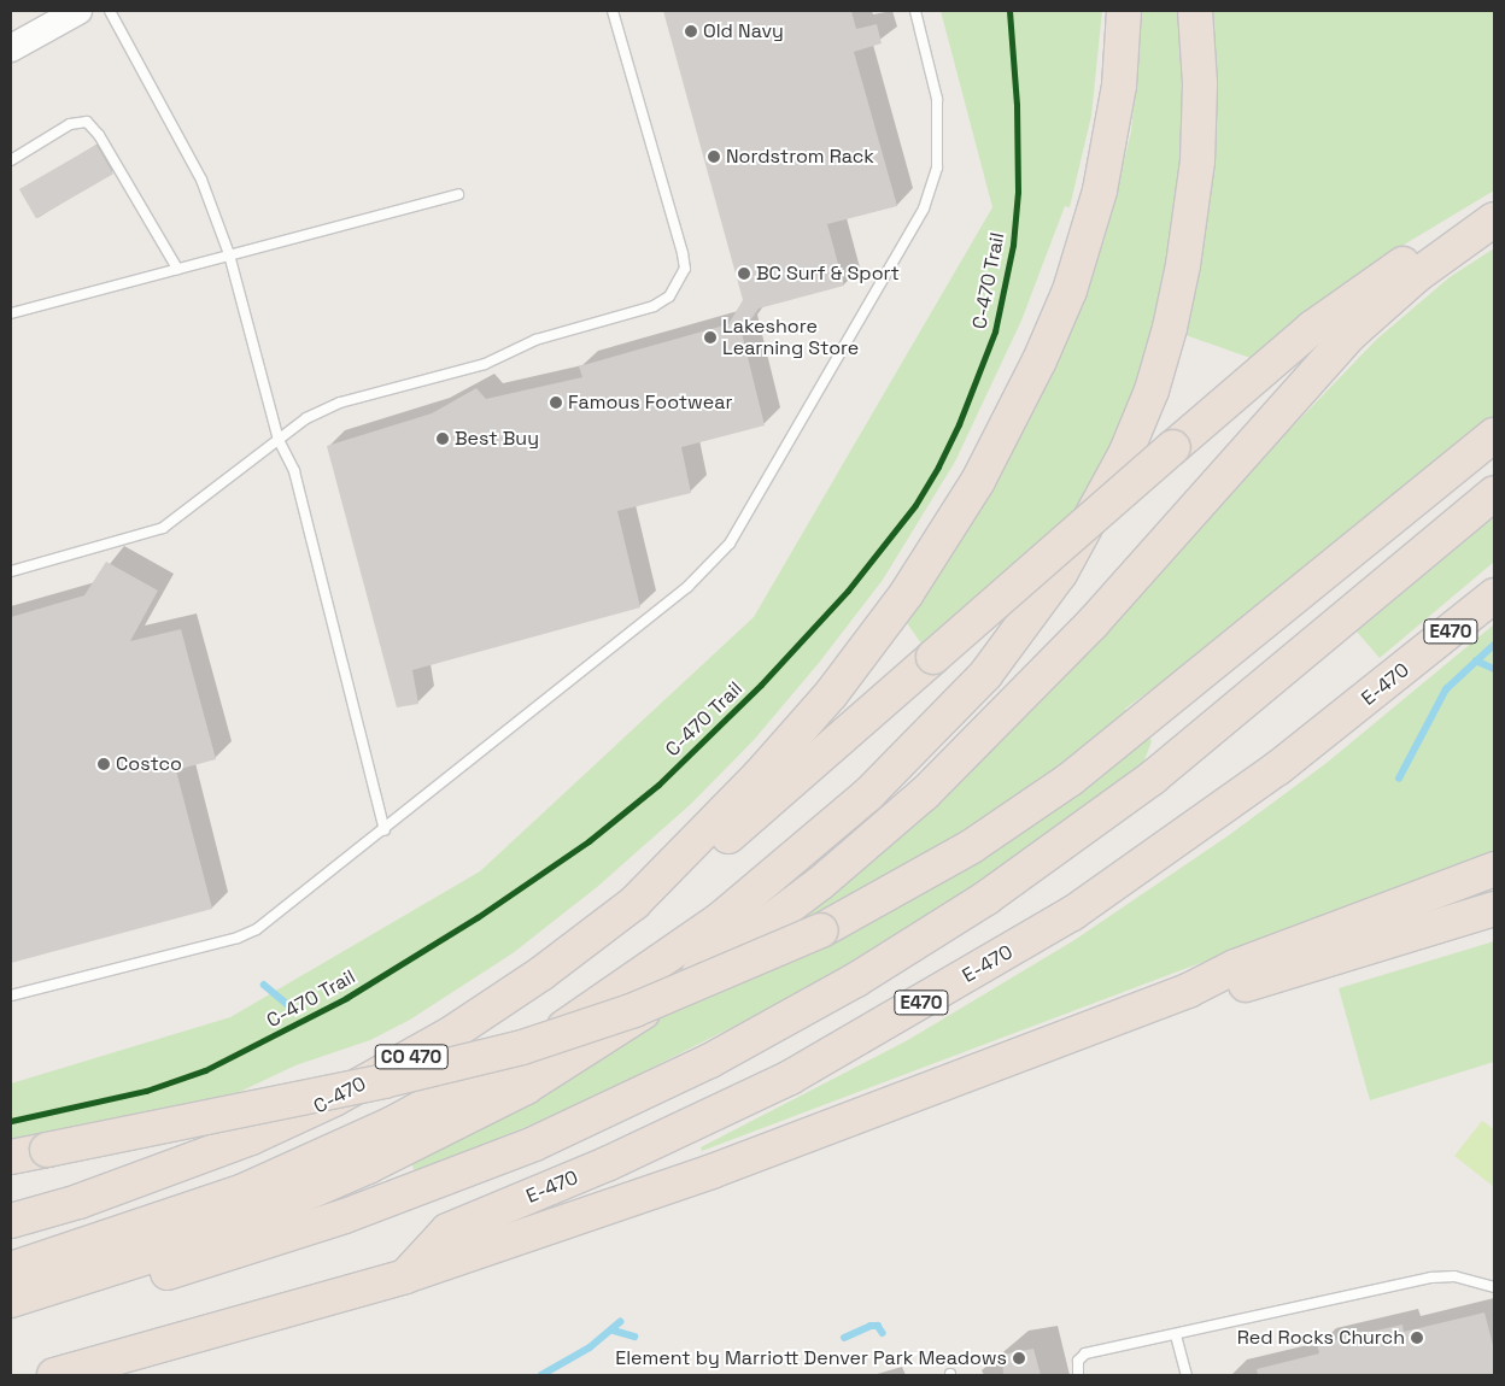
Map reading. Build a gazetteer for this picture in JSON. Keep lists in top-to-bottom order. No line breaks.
{"streets":{"highway":["E470","E-470","CO 470","C-470"],"cycle path":["C-470 Trail"]},"places":["Old Navy","Nordstrom Rack","BC Surf & Sport","Lakeshore Learning Store","Famous Footwear","Best Buy","Costco","Red Rocks Church","Element by Marriott Denver Park Meadows"]}
